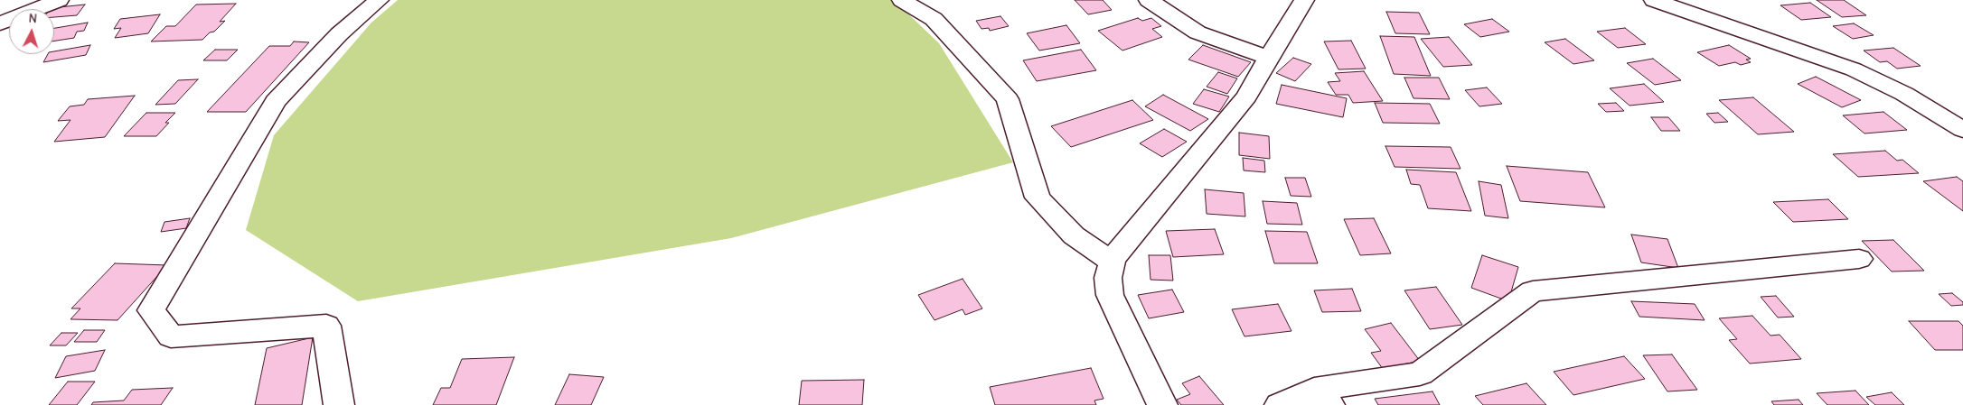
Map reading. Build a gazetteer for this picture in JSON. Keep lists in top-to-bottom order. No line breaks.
{"north":"top"}
